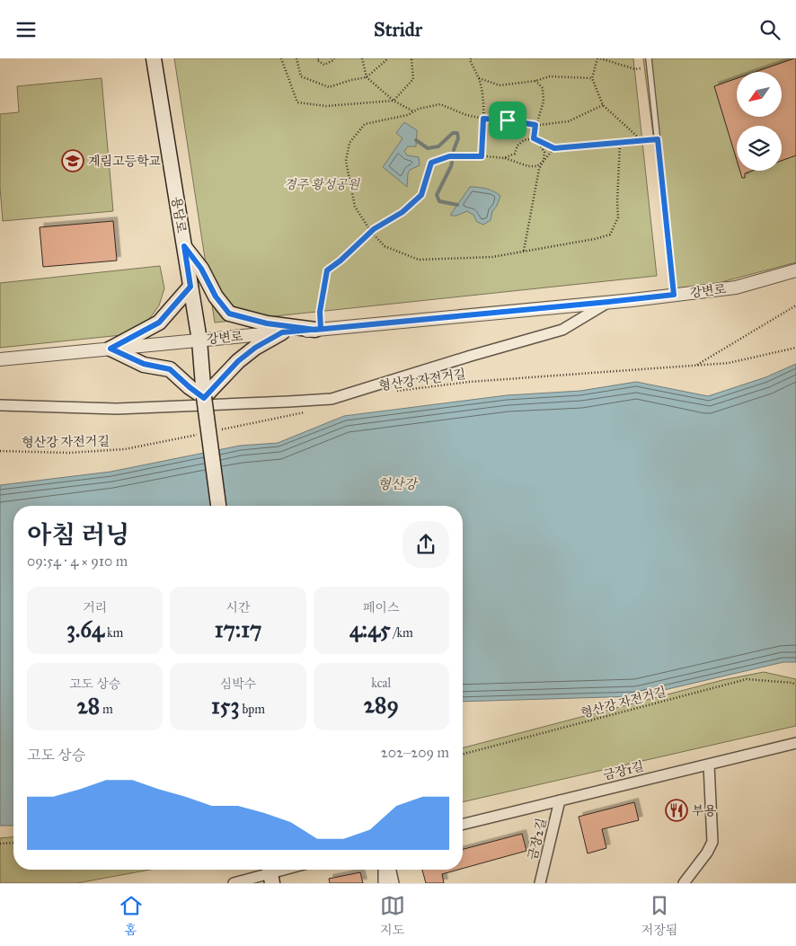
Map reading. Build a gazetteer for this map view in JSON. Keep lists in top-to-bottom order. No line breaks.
{"streets":{"main road":["용담로"],"street":["강변로","금장1길","금장2길"],"path":["형산강 자전거길"]},"crossings":[["용담로","강변로"],["금장1길","금장2길"]],"water":["형산강"],"parks":["경주 황성공원"],"places":{"school or university":["계림고등학교"],"restaurant":["부용"]},"north":"bottom left","page":{"header":"Stridr","heading":["아침 러닝","09:54 · 4 × 910 m"],"stats":[["거리","3.64 km"],["시간","17:17"],["페이스","4:45 /km"],["고도 상승","28 m"],["심박수","153 bpm"],["kcal","289"]],"chart":["고도 상승","202–209 m"],"tabs":["홈","지도","저장됨"]}}
